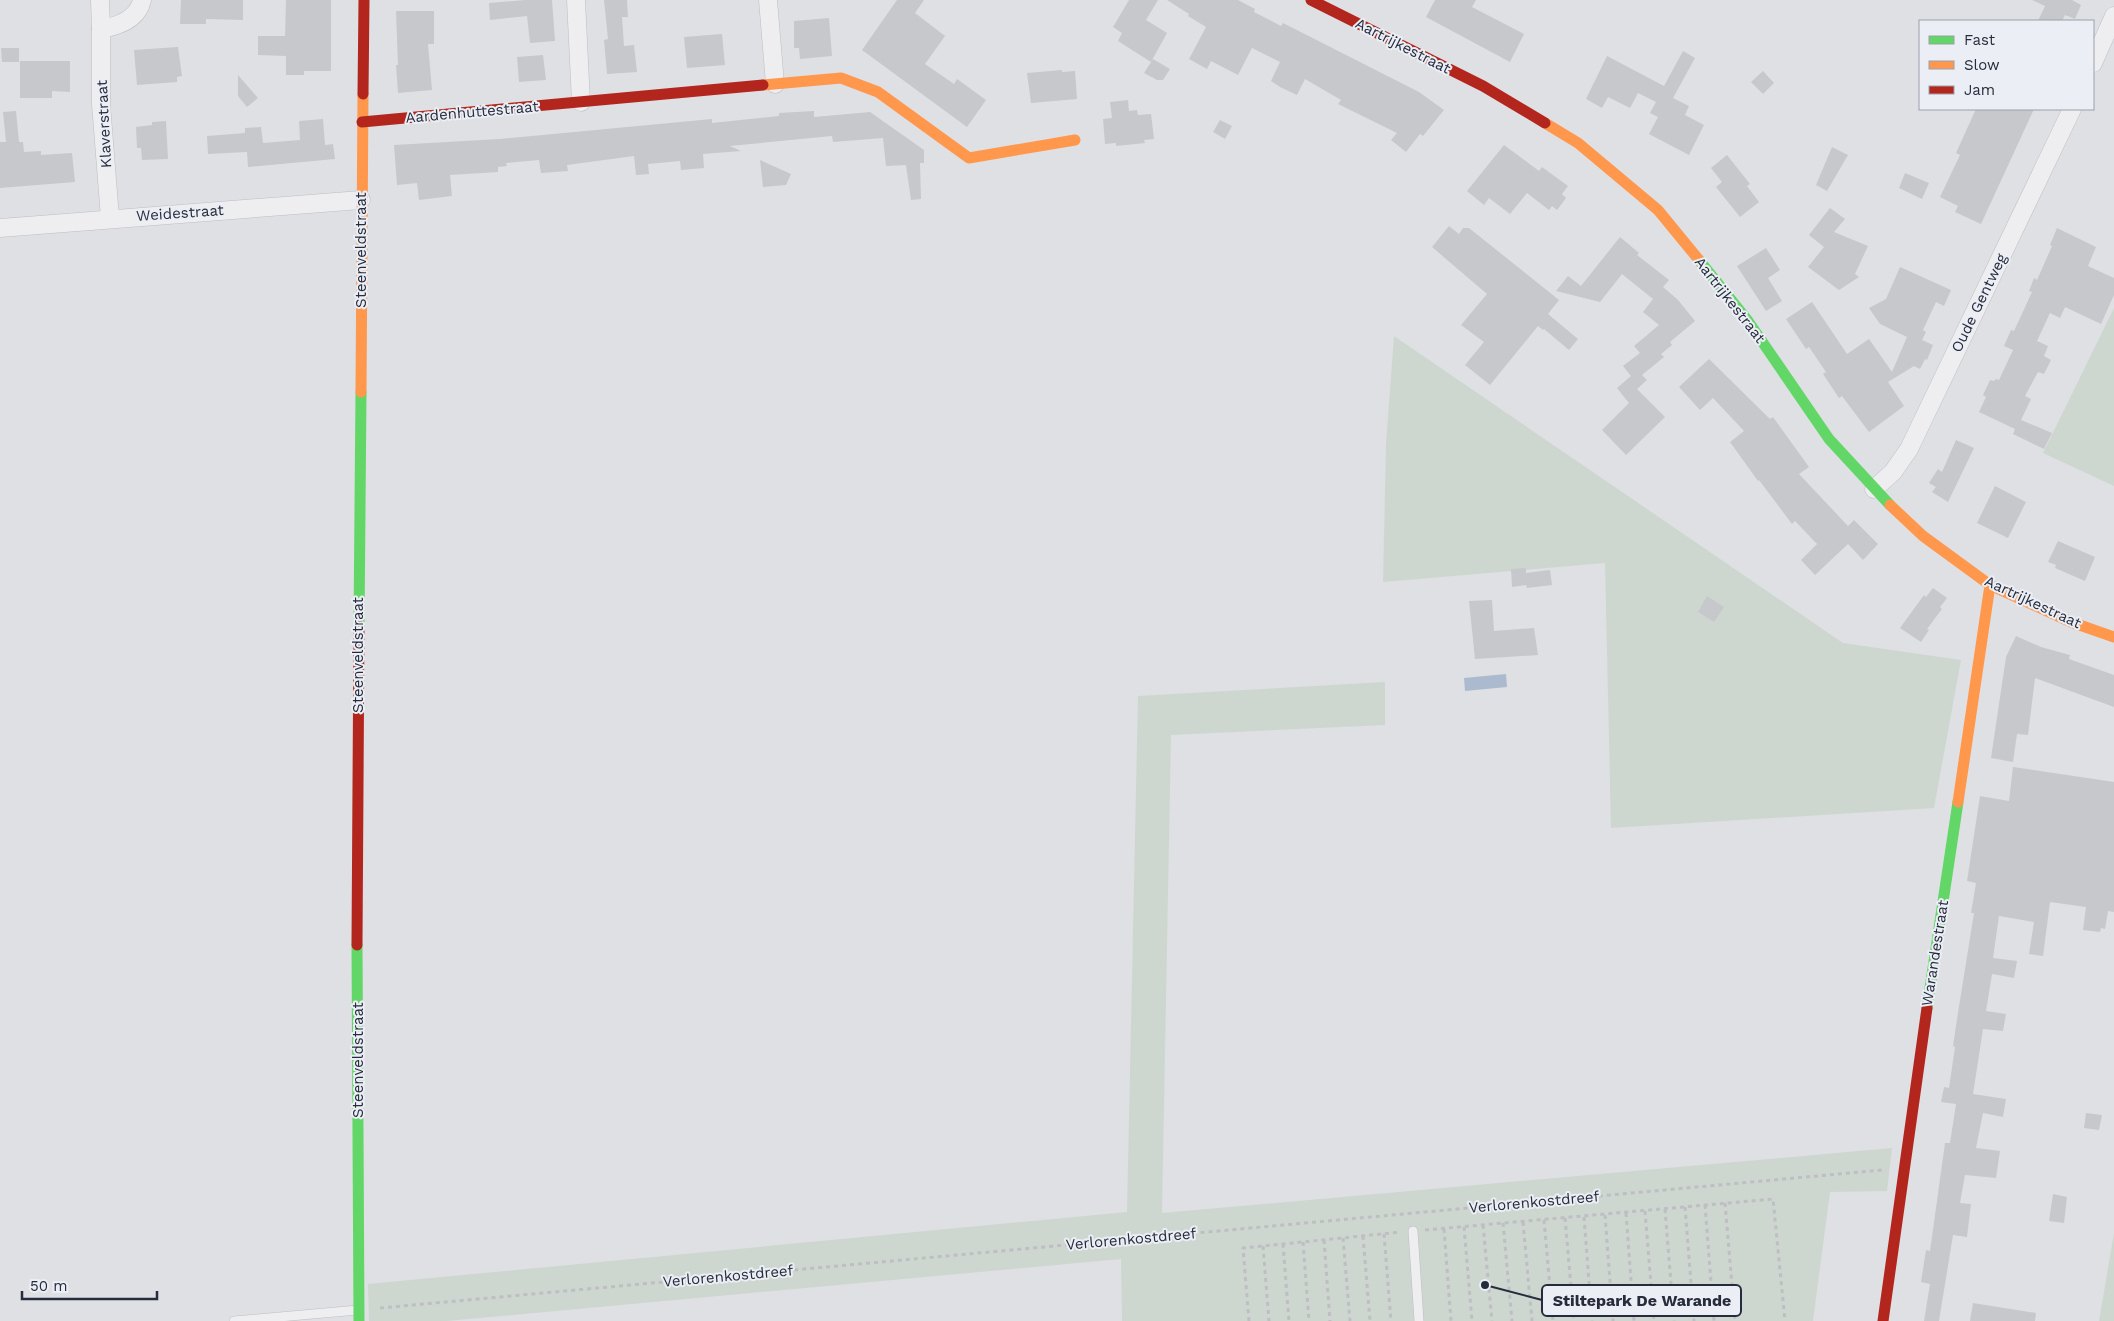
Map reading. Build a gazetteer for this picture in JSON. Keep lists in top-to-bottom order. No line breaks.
{"streets":{"street":["Aartrijkestraat","Aardenhuttestraat","Klaverstraat","Weidestraat","Steenveldstraat","Oude Gentweg","Warandestraat"],"path":["Verlorenkostdreef"]},"crossings":[["Aartrijkestraat","Oude Gentweg"],["Aartrijkestraat","Warandestraat"],["Aardenhuttestraat","Steenveldstraat"],["Klaverstraat","Weidestraat"],["Weidestraat","Steenveldstraat"],["Steenveldstraat","Verlorenkostdreef"],["Warandestraat","Verlorenkostdreef"]],"places":["Stiltepark De Warande"],"legend":["Fast","Slow","Jam"],"scale_bar":"50 m"}
